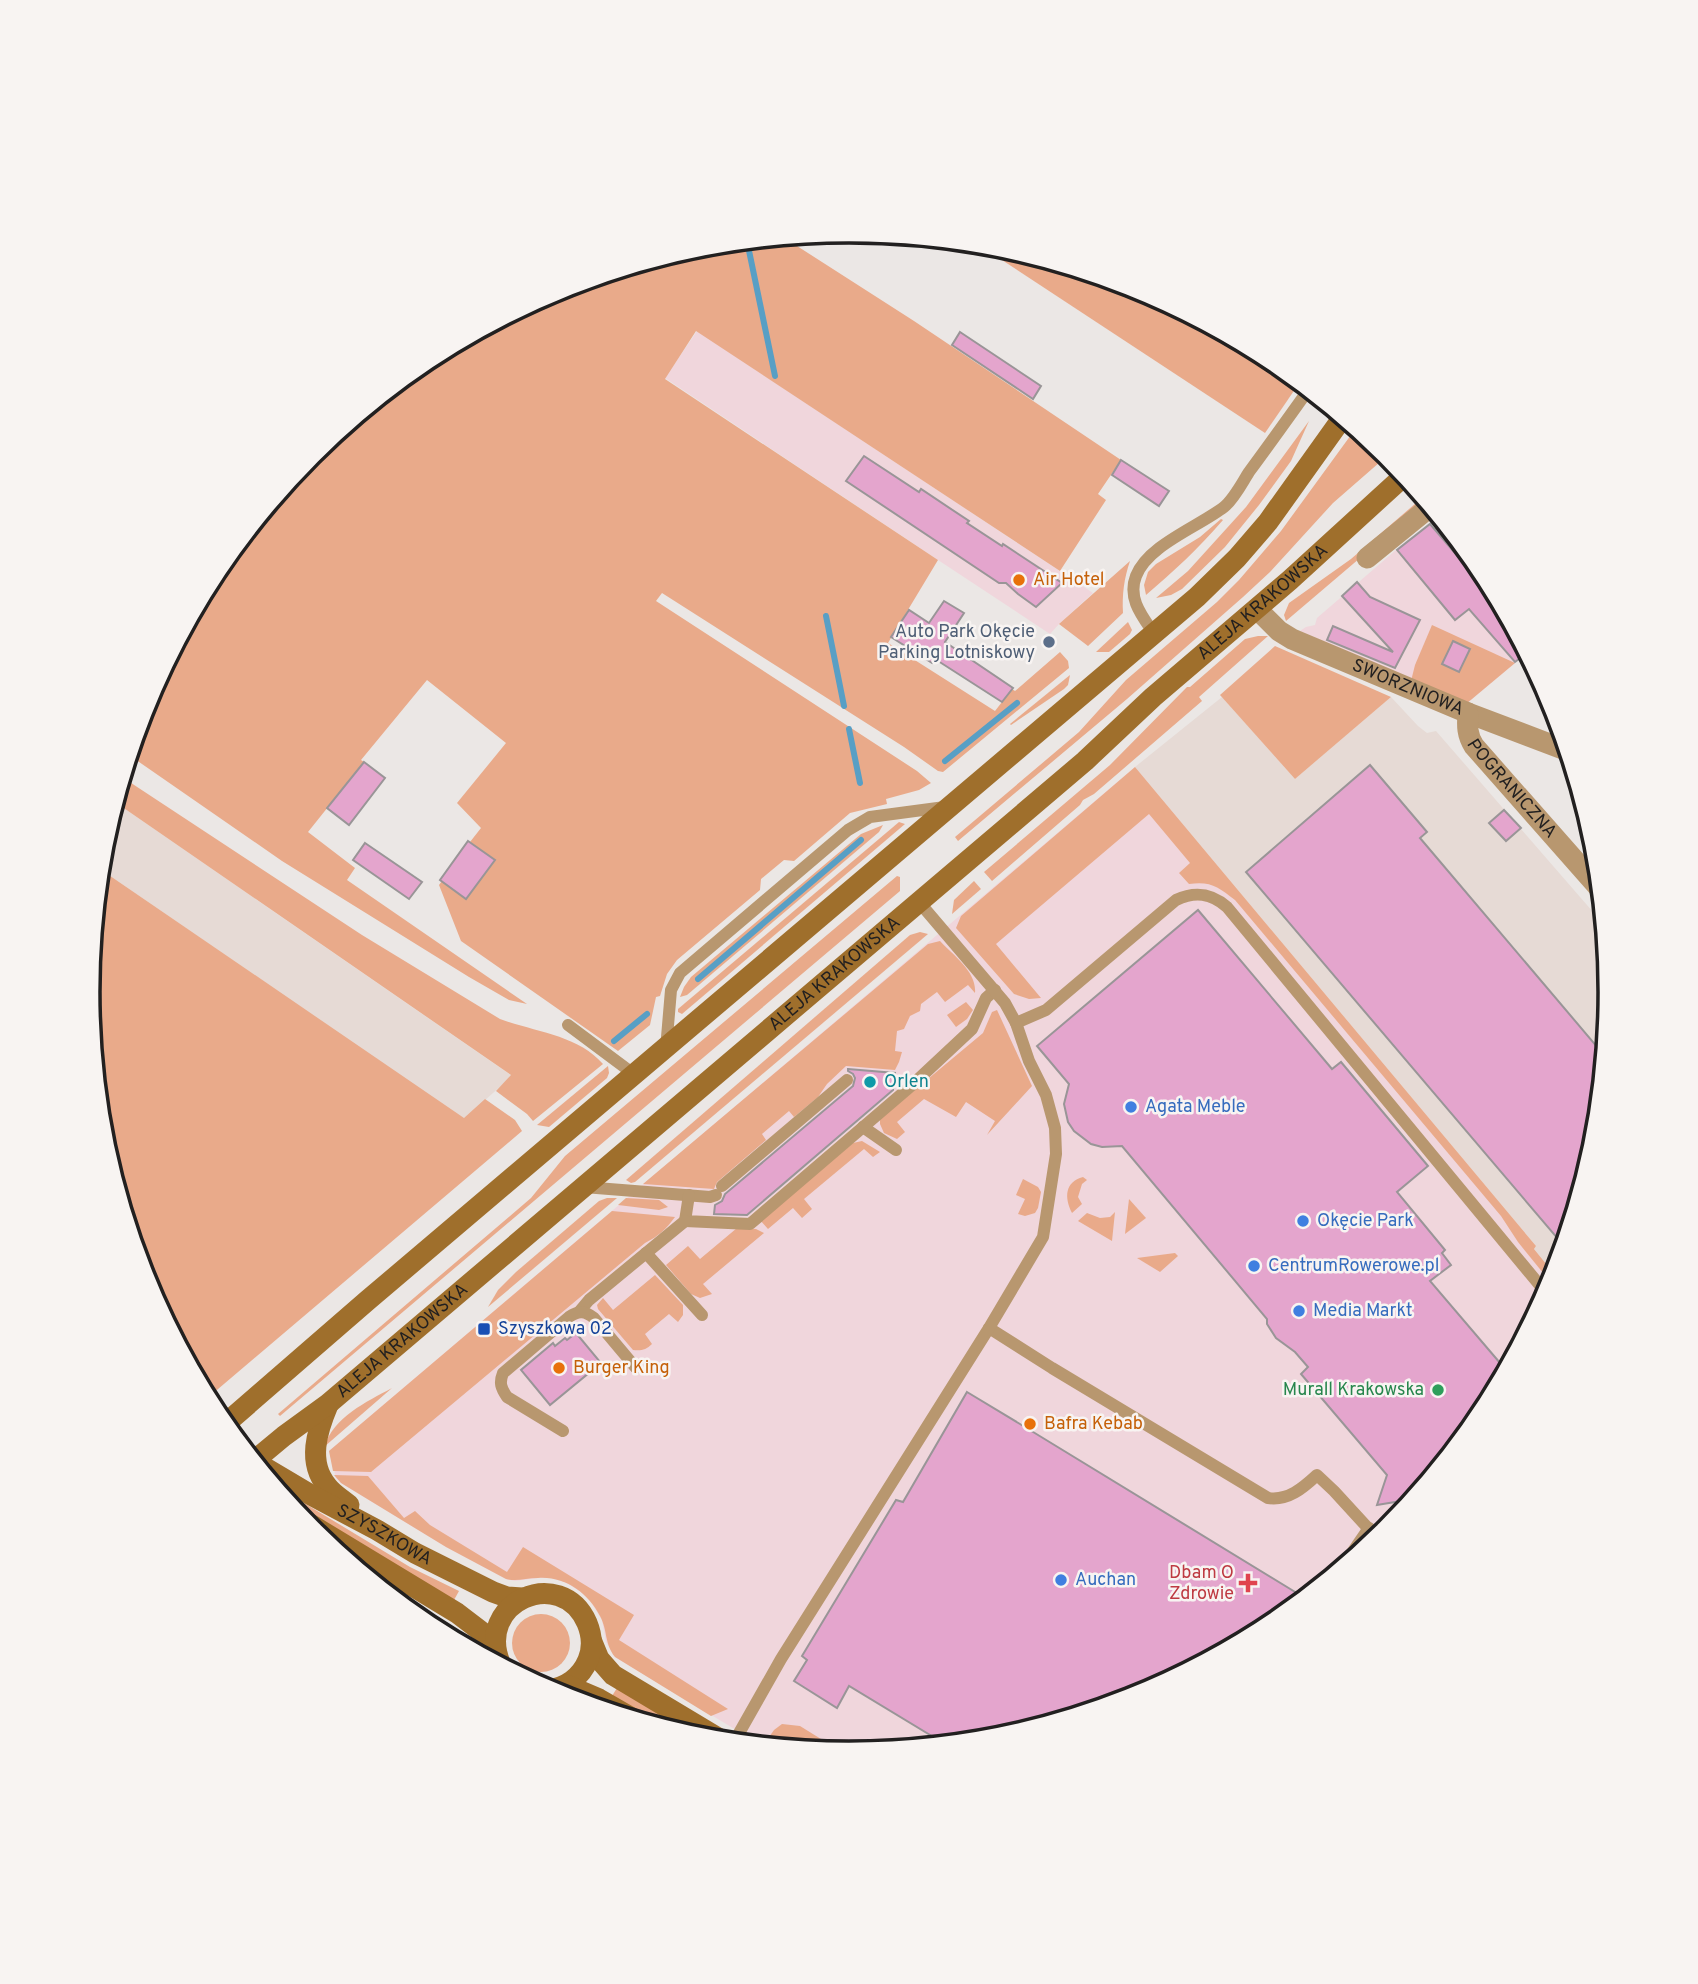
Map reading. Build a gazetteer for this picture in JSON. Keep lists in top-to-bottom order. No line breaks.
{"streets":{"main road":["ALEJA KRAKOWSKA","SZYSZKOWA"],"street":["SWORZNIOWA","POGRANICZNA"]},"crossings":[["ALEJA KRAKOWSKA","SWORZNIOWA"],["SWORZNIOWA","POGRANICZNA"]],"places":{"other":["Air Hotel","Auto Park Okęcie Parking Lotniskowy","Orlen","Agata Meble","Okęcie Park","CentrumRowerowe.pl","Media Markt","Burger King","Murall Krakowska","Bafra Kebab","Auchan"],"transit":["Szyszkowa 02"],"health":["Dbam O Zdrowie"]}}
